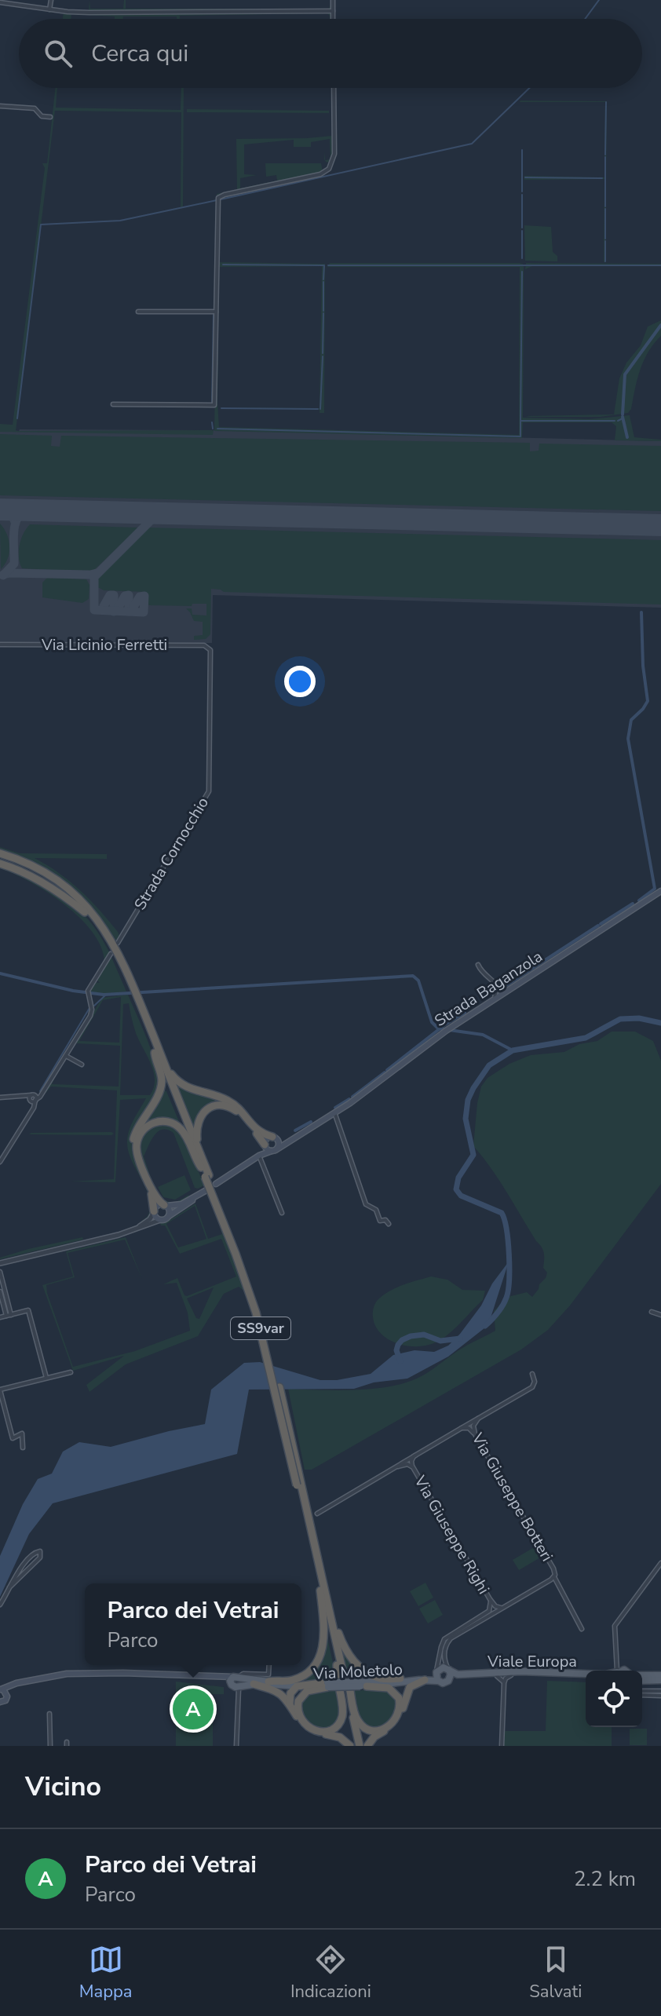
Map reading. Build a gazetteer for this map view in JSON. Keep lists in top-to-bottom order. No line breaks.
{"streets":{"highway":["SS9var"],"main road":["Strada Baganzola","Viale Europa","Via Moletolo"],"street":["Via Licinio Ferretti","Strada Cornocchio","Via Giuseppe Botteri","Via Giuseppe Righi"]},"crossings":[["Via Licinio Ferretti","Strada Cornocchio"],["Via Giuseppe Botteri","Via Giuseppe Righi"],["Via Giuseppe Botteri","Viale Europa"],["Via Giuseppe Botteri","Via Moletolo"],["Viale Europa","Via Moletolo"]],"page":{"search":"Cerca qui","popup":["Parco dei Vetrai","Parco"],"pins":"A","heading":"Vicino","list":[{"mark":"A","name":"Parco dei Vetrai","note":"Parco","value":"2.2 km"}],"nav":["Mappa","Indicazioni","Salvati"]}}
